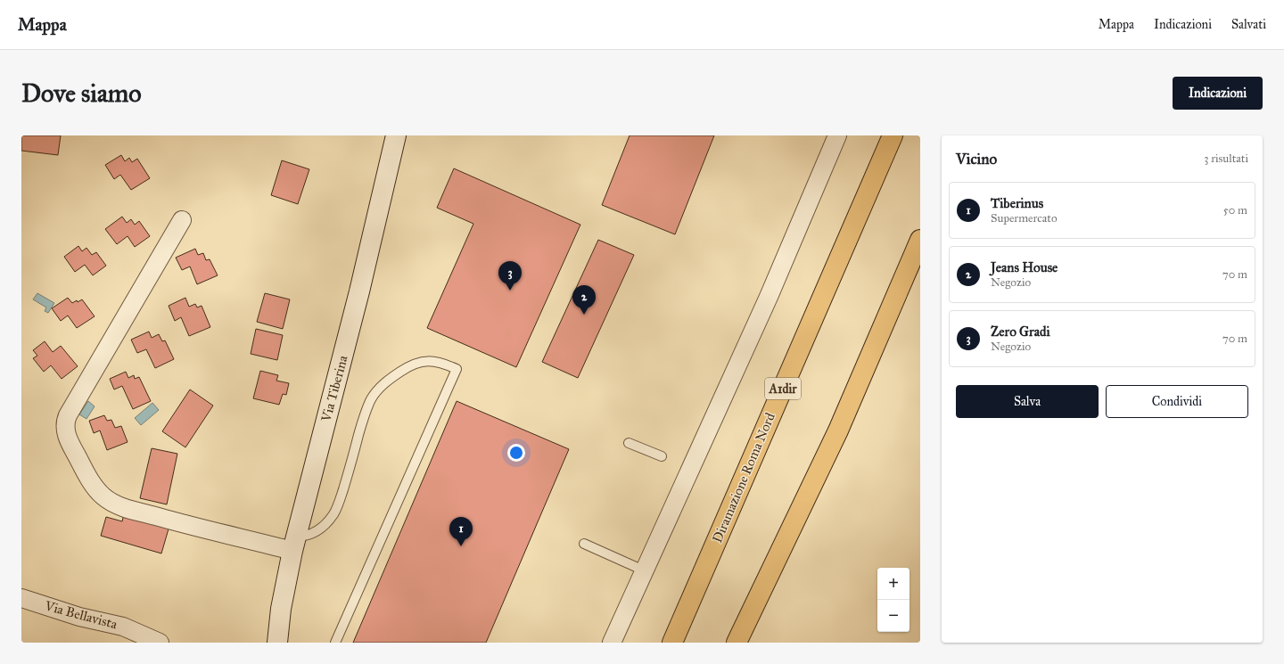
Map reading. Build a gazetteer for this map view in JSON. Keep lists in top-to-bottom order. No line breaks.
{"streets":{"highway":["A1dir","Diramazione Roma Nord"],"main road":["Via Tiberina"],"street":["Via Bellavista"]},"page":{"header":"Mappa","nav":["Mappa","Indicazioni","Salvati"],"buttons":["Indicazioni",["Salva","Condividi"]],"title":"Dove siamo","heading":["Vicino","3 risultati"],"list":[{"mark":"1","name":"Tiberinus","note":"Supermercato","value":"50 m"},{"mark":"2","name":"Jeans House","note":"Negozio","value":"70 m"},{"mark":"3","name":"Zero Gradi","note":"Negozio","value":"70 m"}],"pins":["3","2","1"],"map_buttons":["+","−"]}}
